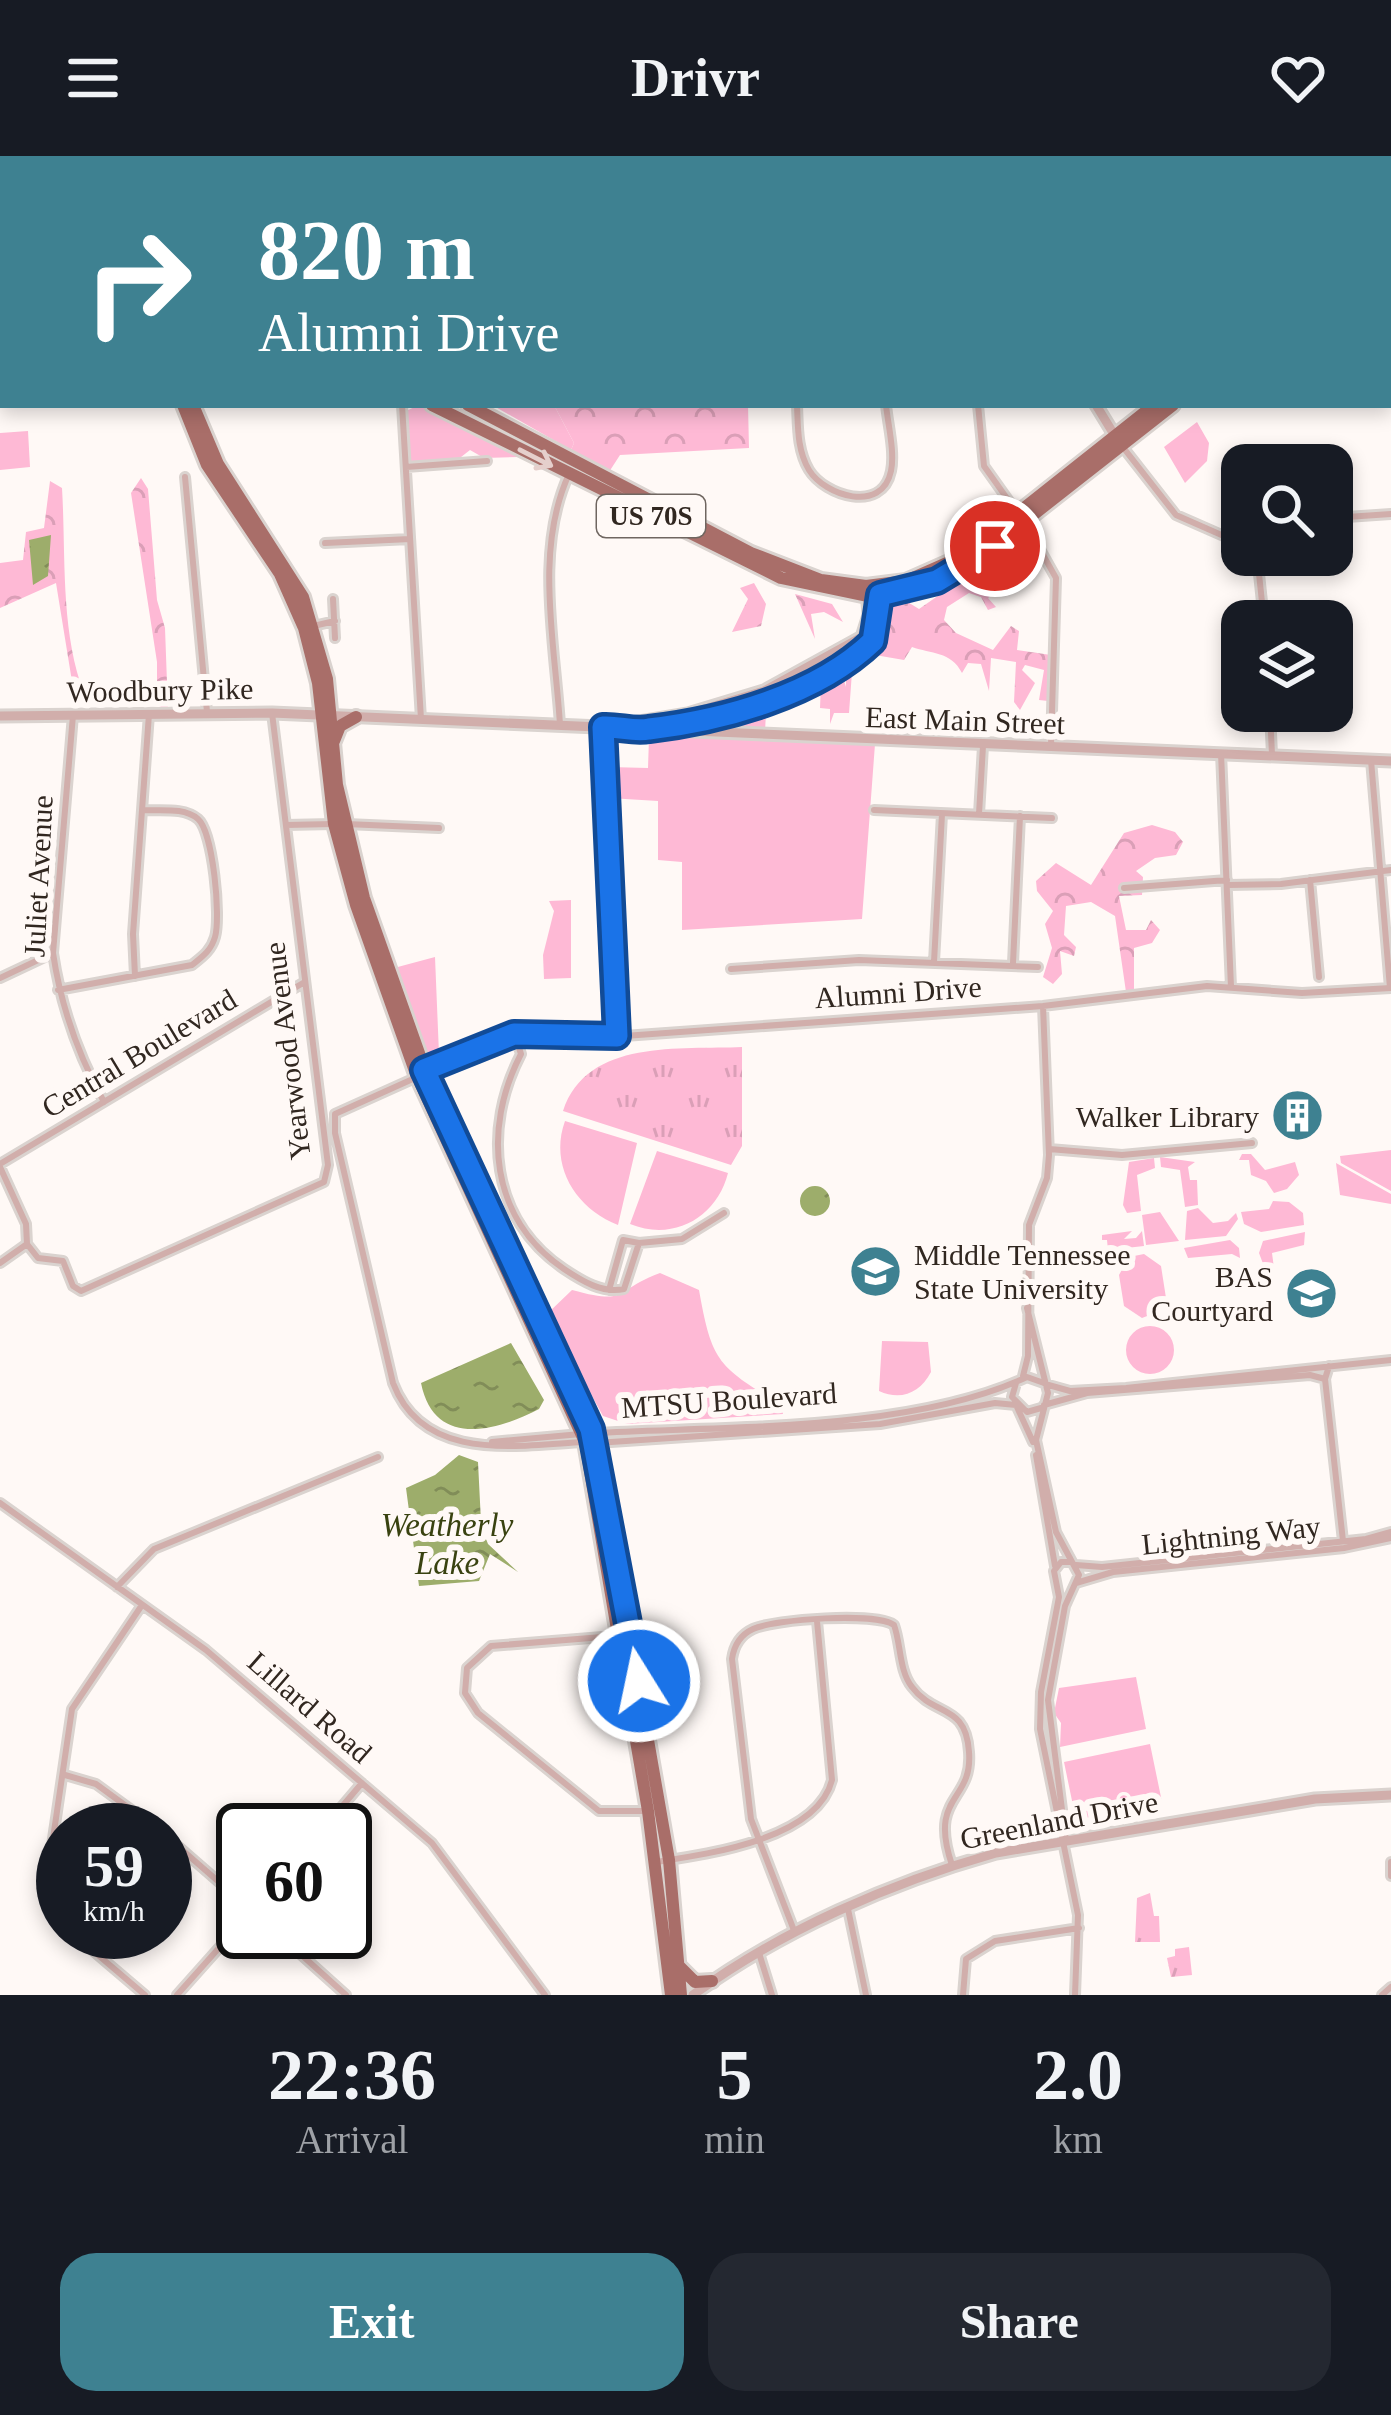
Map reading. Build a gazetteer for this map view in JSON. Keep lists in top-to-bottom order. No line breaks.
{"streets":{"main road":["US 70S"],"street":["Woodbury Pike","East Main Street","Juliet Avenue","Alumni Drive","Yearwood Avenue","Central Boulevard","MTSU Boulevard","Lightning Way","Lillard Road","Greenland Drive"]},"crossings":[["Woodbury Pike","East Main Street"],["Woodbury Pike","Juliet Avenue"],["Woodbury Pike","Yearwood Avenue"],["Juliet Avenue","Central Boulevard"],["Alumni Drive","MTSU Boulevard"],["Yearwood Avenue","Central Boulevard"]],"water":["Weatherly Lake"],"places":{"building":["Walker Library"],"school or university":["Middle Tennessee State University","BAS Courtyard"]},"page":{"header":"Drivr","turn":["820 m","Alumni Drive"],"speed":"59 km/h","limit":"60","eta":["22:36","Arrival","5","min","2.0","km"],"buttons":["Exit","Share"]}}
